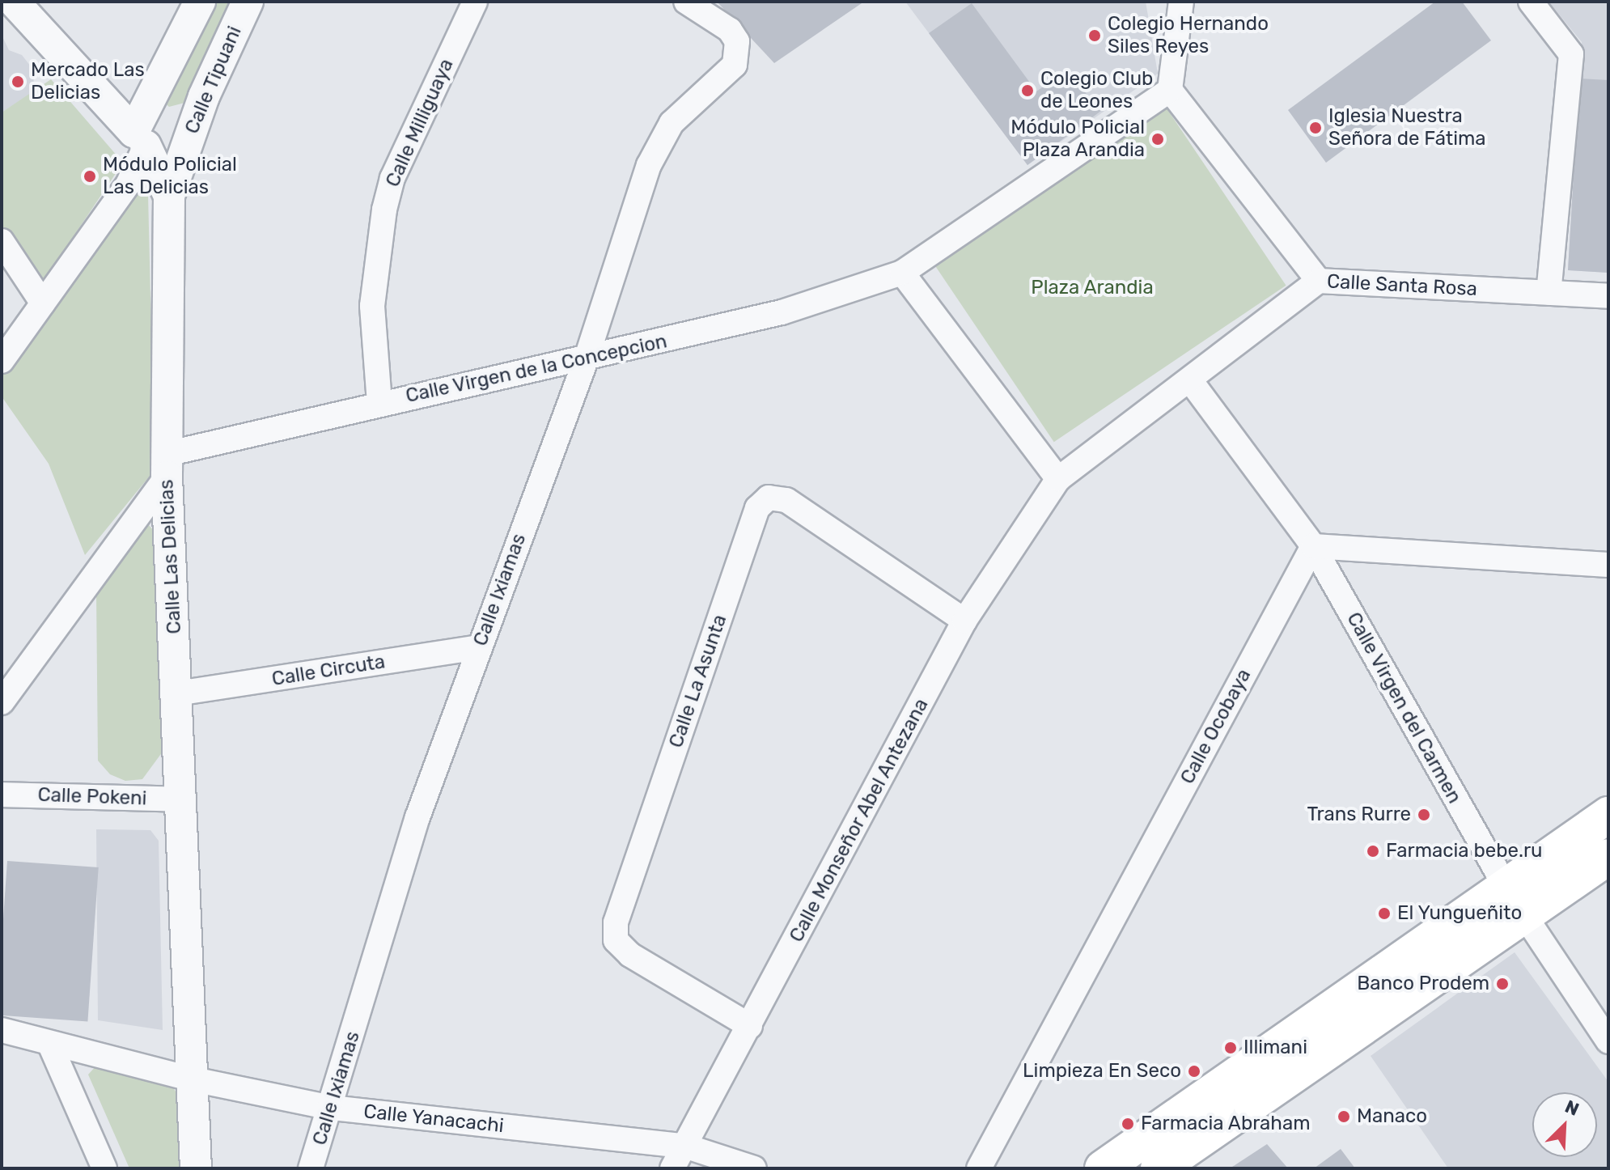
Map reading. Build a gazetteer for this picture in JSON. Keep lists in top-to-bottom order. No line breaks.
{"streets":{"street":["Calle Tipuani","Calle Milliguaya","Calle Santa Rosa","Calle Virgen de la Concepcion","Calle Las Delicias","Calle Ixiamas","Calle Circuta","Calle La Asunta","Calle Virgen del Carmen","Calle Ocobaya","Calle Pokeni","Calle Monseñor Abel Antezana","Calle Yanacachi"]},"crossings":[["Calle Tipuani","Calle Las Delicias"],["Calle Milliguaya","Calle Virgen de la Concepcion"],["Calle Santa Rosa","Calle Virgen del Carmen"],["Calle Santa Rosa","Calle Monseñor Abel Antezana"],["Calle Virgen de la Concepcion","Calle Las Delicias"],["Calle Virgen de la Concepcion","Calle Ixiamas"],["Calle Las Delicias","Calle Circuta"],["Calle Las Delicias","Calle Pokeni"],["Calle Las Delicias","Calle Yanacachi"],["Calle Ixiamas","Calle Circuta"],["Calle Ixiamas","Calle Yanacachi"],["Calle La Asunta","Calle Monseñor Abel Antezana"],["Calle Virgen del Carmen","Calle Ocobaya"],["Calle Monseñor Abel Antezana","Calle Yanacachi"]],"parks":["Plaza Arandia"],"places":["Colegio Hernando Siles Reyes","Mercado Las Delicias","Colegio Club de Leones","Iglesia Nuestra Señora de Fátima","Módulo Policial Plaza Arandia","Módulo Policial Las Delicias","Trans Rurre","Farmacia bebe.ru","El Yungueñito","Banco Prodem","Illimani","Limpieza En Seco","Manaco","Farmacia Abraham"],"north":"top right"}
